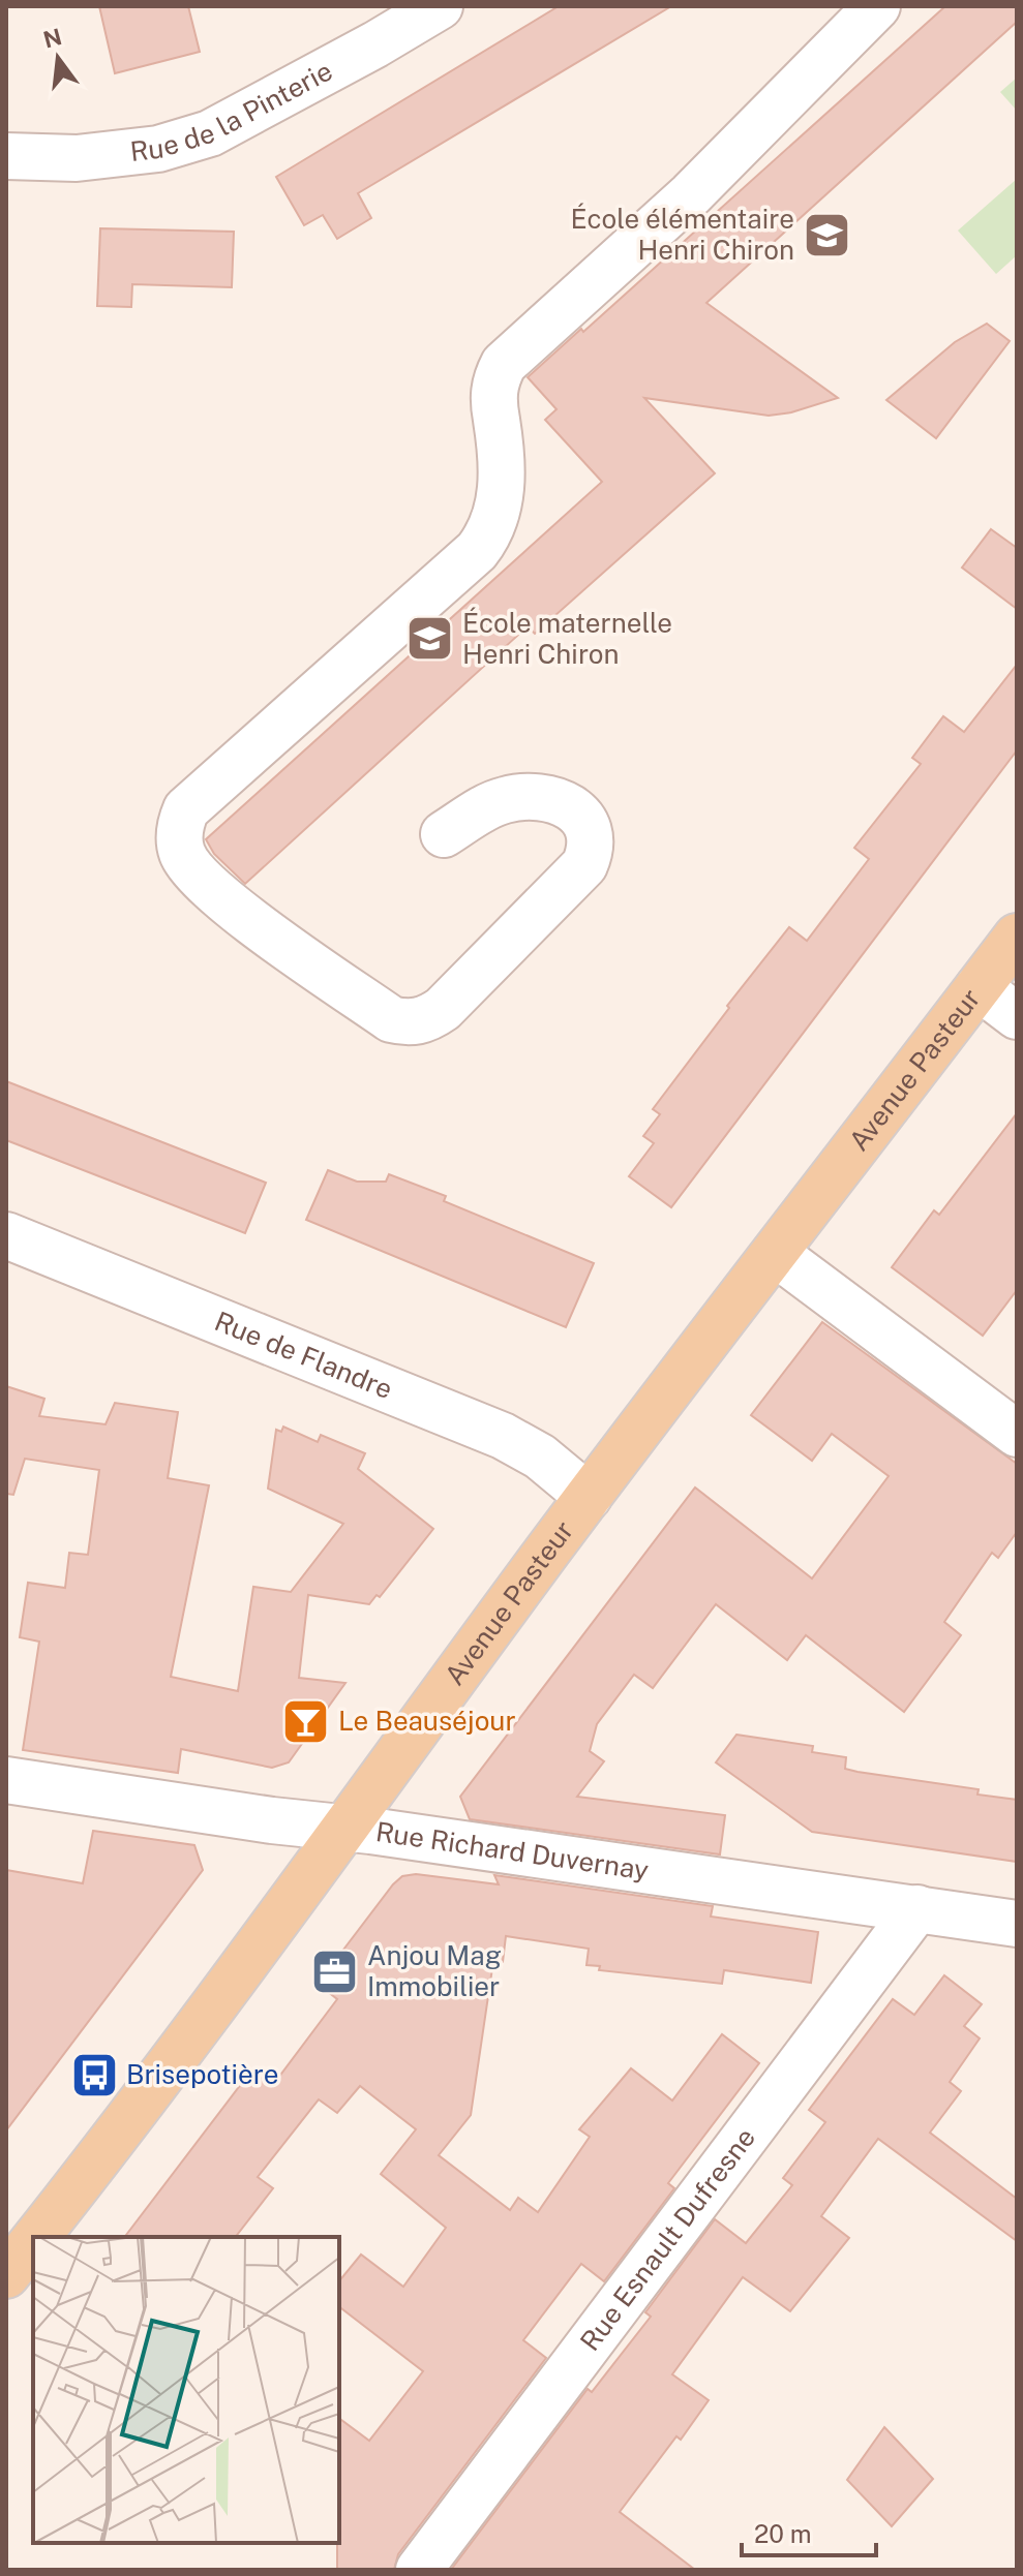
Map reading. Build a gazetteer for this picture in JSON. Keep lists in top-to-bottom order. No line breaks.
{"streets":{"main road":["Avenue Pasteur"],"street":["Rue de la Pinterie","Rue de Flandre","Rue Richard Duvernay","Rue Esnault Dufresne"]},"crossings":[["Avenue Pasteur","Rue de Flandre"],["Avenue Pasteur","Rue Richard Duvernay"],["Rue Richard Duvernay","Rue Esnault Dufresne"]],"places":{"school or university":["École élémentaire Henri Chiron","École maternelle Henri Chiron"],"bar":["Le Beauséjour"],"office":["Anjou Mag Immobilier"],"bus stop":["Brisepotière"]},"scale_bar":"20 m","north":"top"}
